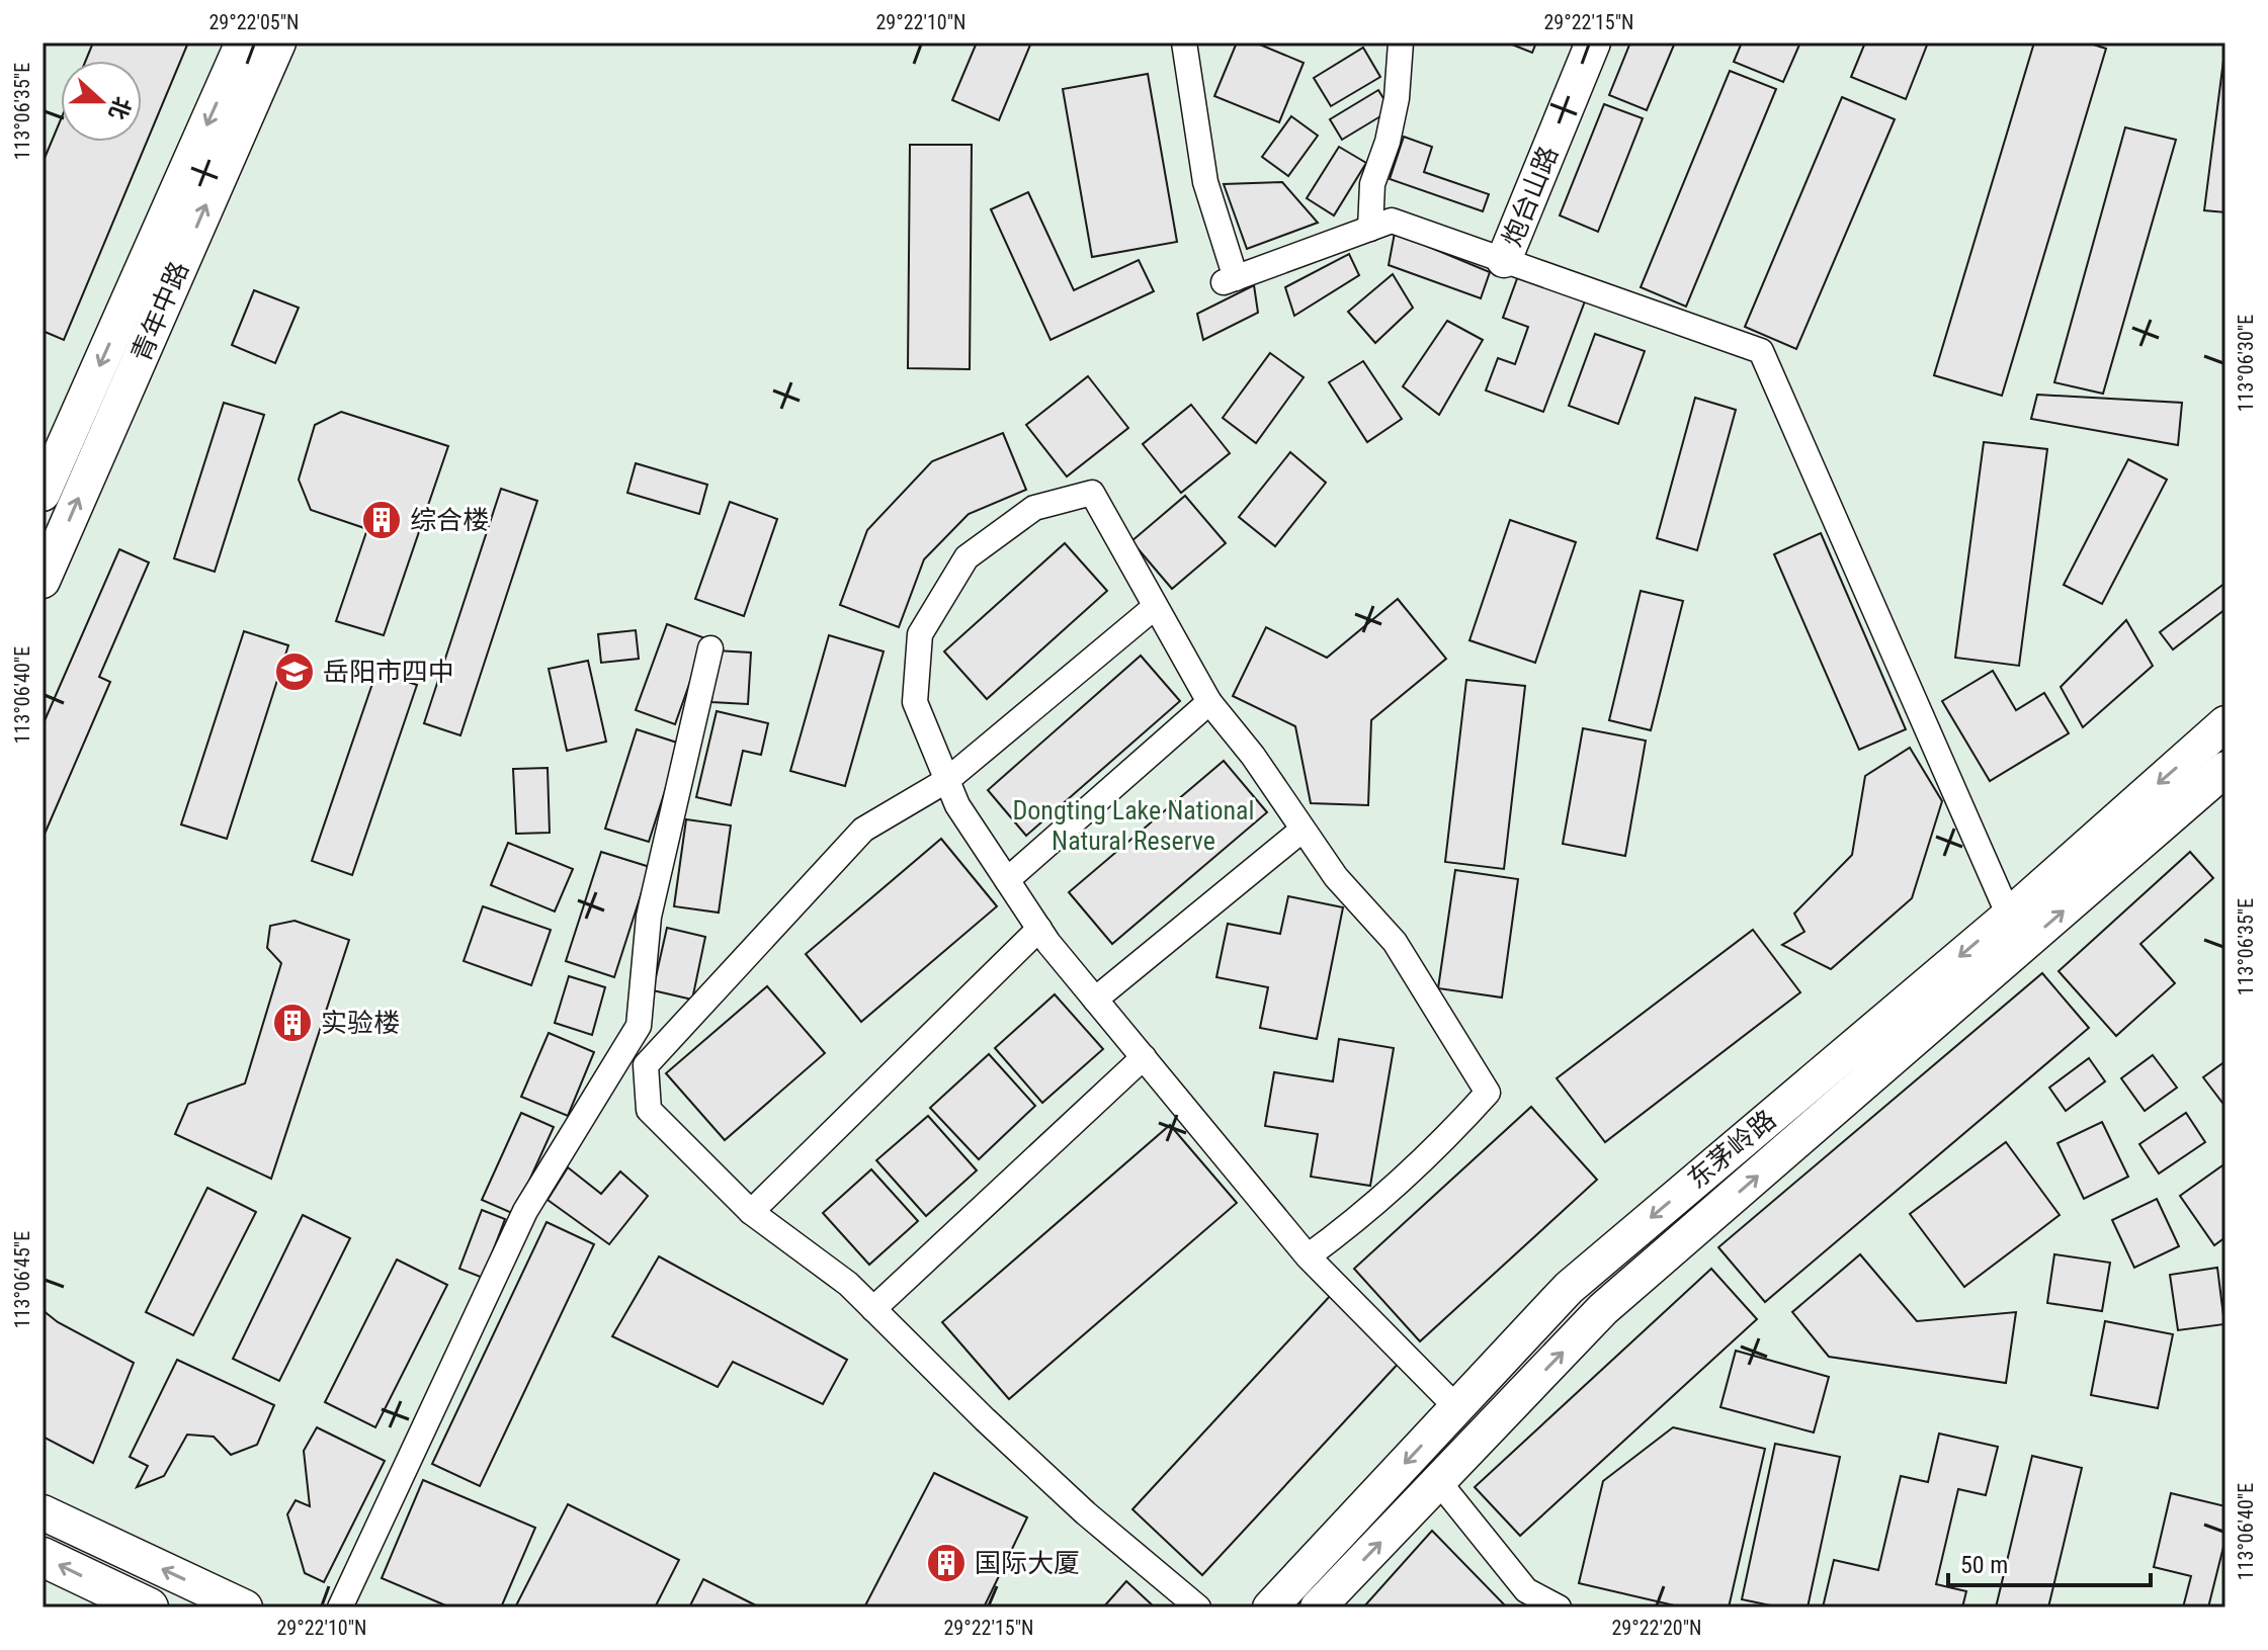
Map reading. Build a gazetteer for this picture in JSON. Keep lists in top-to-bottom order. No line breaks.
{"streets":{"main road":["炮台山路","青年中路","东茅岭路"]},"parks":["Dongting Lake National Natural Reserve"],"places":{"building":["综合楼","实验楼","国际大厦"],"school or university":["岳阳市四中"]},"scale_bar":"50 m","north":"right","coordinates":["29°22'05\"N","29°22'10\"N","29°22'15\"N","113°06'35\"E","113°06'30\"E","113°06'40\"E","113°06'45\"E","29°22'20\"N"]}
